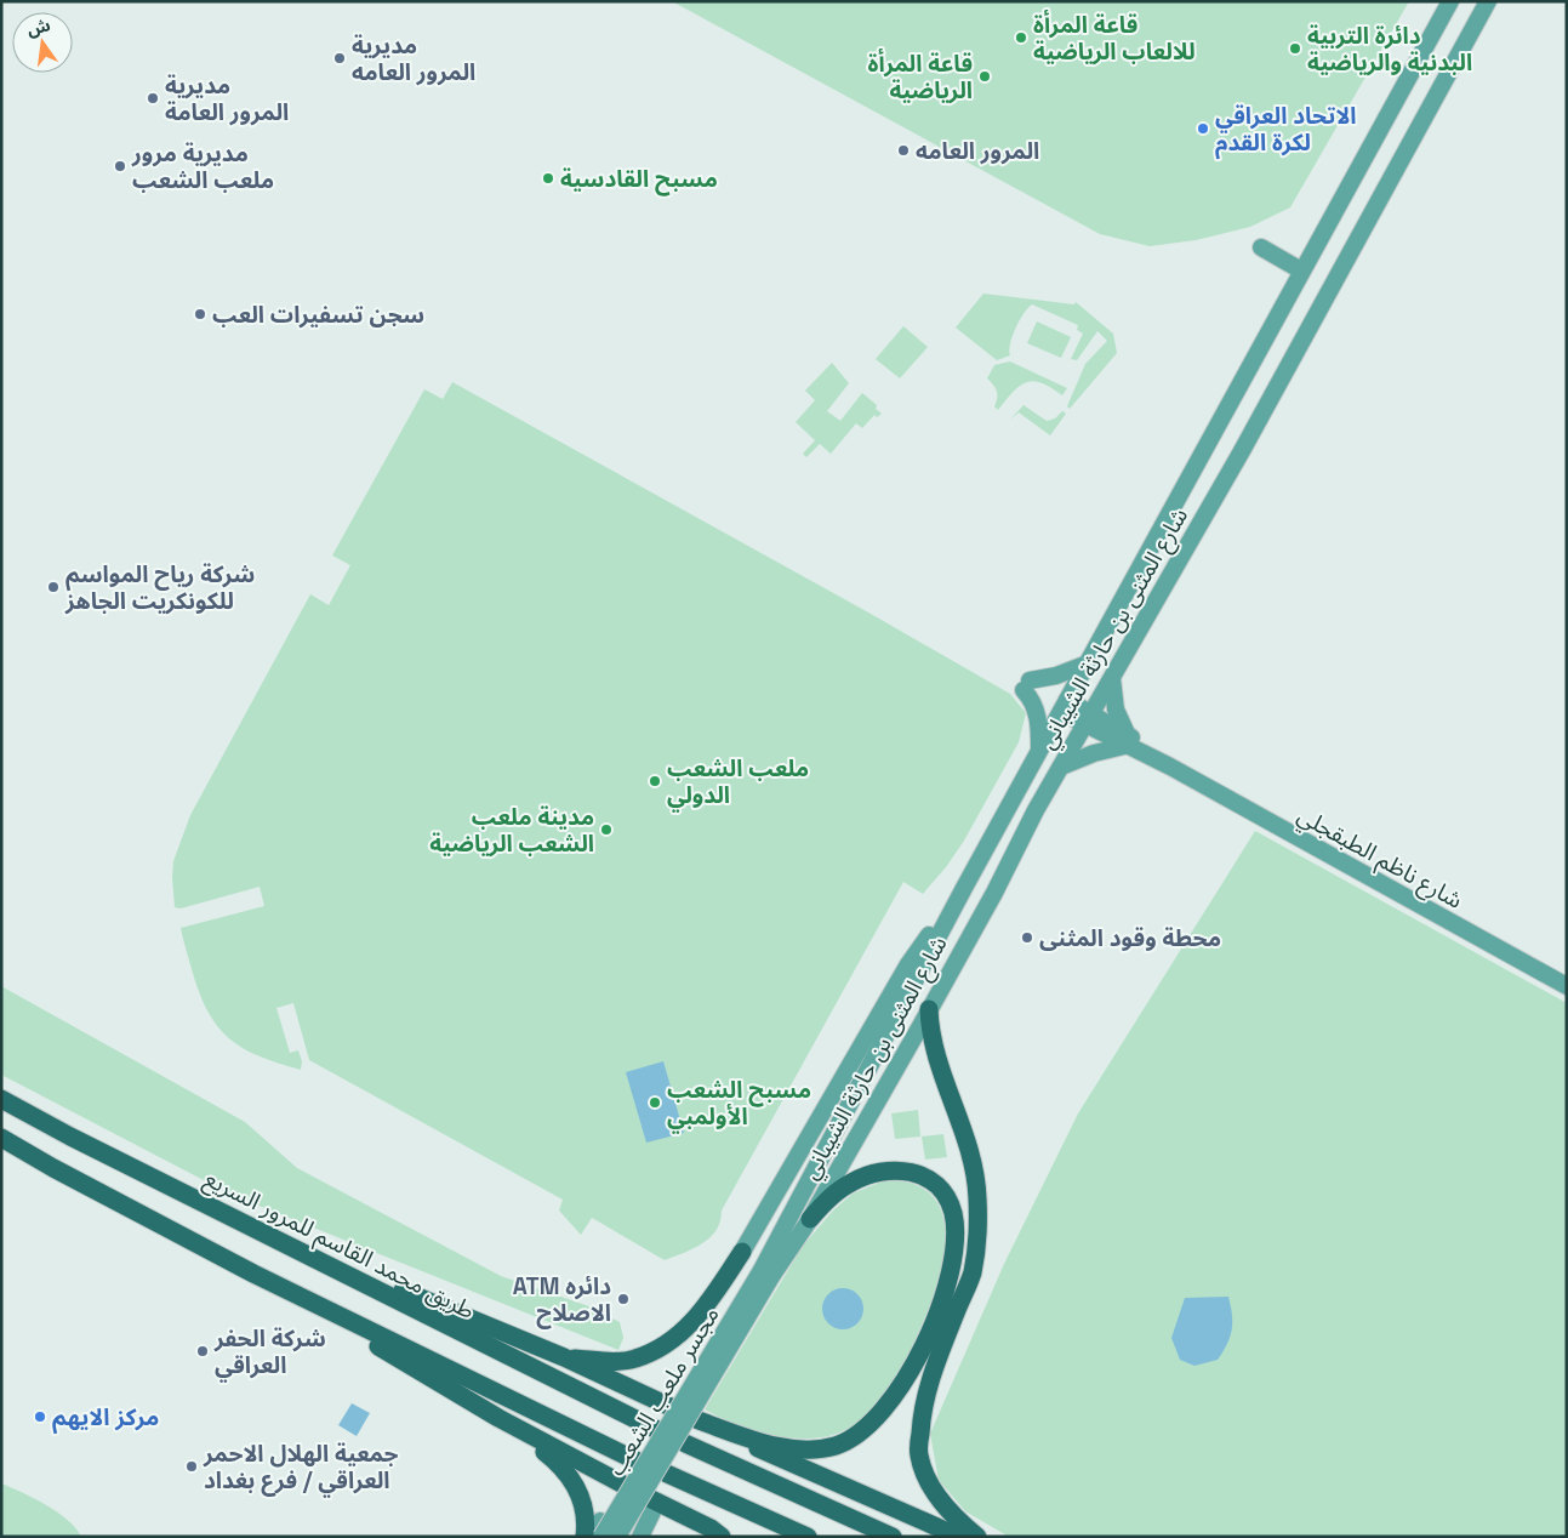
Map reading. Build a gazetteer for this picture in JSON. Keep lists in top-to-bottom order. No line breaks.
{"streets":{"highway":["طريق محمد القاسم للمرور السريع"],"main road":["شارع المثنى بن حارثة الشيباني","شارع ناظم الطبقجلي","مجسر ملعب الشعب"]},"crossings":[["شارع المثنى بن حارثة الشيباني","شارع ناظم الطبقجلي"],["شارع المثنى بن حارثة الشيباني","مجسر ملعب الشعب"]],"places":["قاعة المرأة للالعاب الرياضية","دائرة التربية البدنية والرياضية","مديرية المرور العامه","قاعة المرأة الرياضية","مديرية المرور العامة","الاتحاد العراقي لكرة القدم","المرور العامه","مديرية مرور ملعب الشعب","مسبح القادسية","سجن تسفيرات العب","شركة رياح المواسم للكونكريت الجاهز","ملعب الشعب الدولي","مدينة ملعب الشعب الرياضية","محطة وقود المثنى","مسبح الشعب الأولمبي","ATM دائره الاصلاح","شركة الحفر العراقي","مركز الايهم","جمعية الهلال الاحمر العراقي / فرع بغداد"],"north":"top"}
